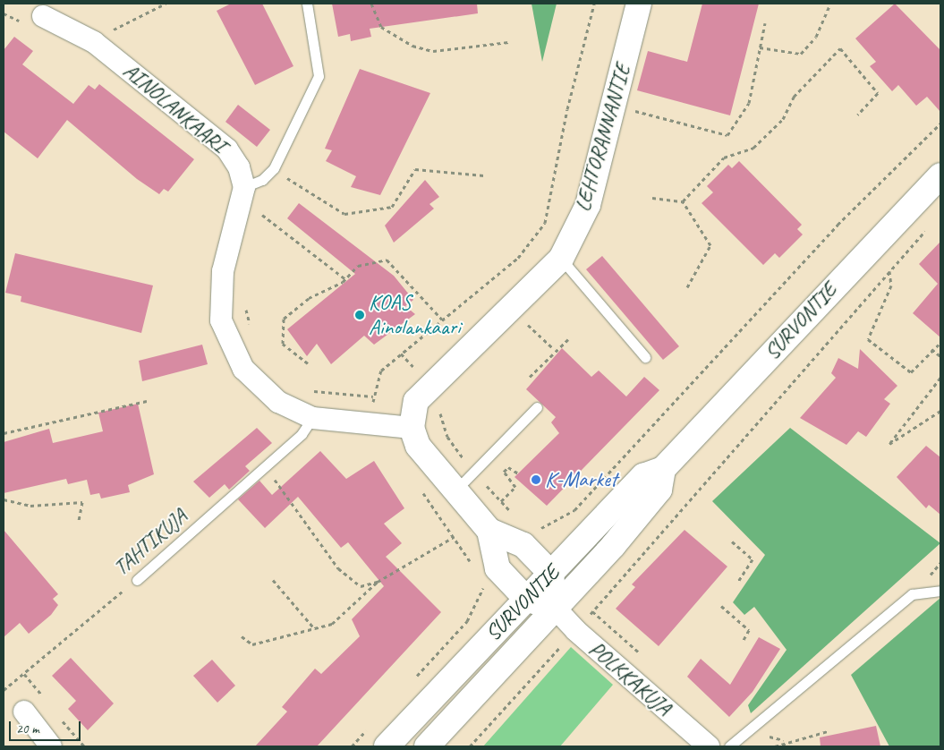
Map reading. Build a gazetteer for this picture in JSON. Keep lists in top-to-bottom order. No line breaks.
{"streets":{"main road":["LEHTORANNANTIE","SURVONTIE"],"street":["AINOLANKAARI","POLKKAKUJA"],"lane":["TAHTIKUJA"]},"crossings":[["SURVONTIE","POLKKAKUJA"]],"places":["KOAS Ainolankaari","K-Market"],"scale_bar":"20 m"}
